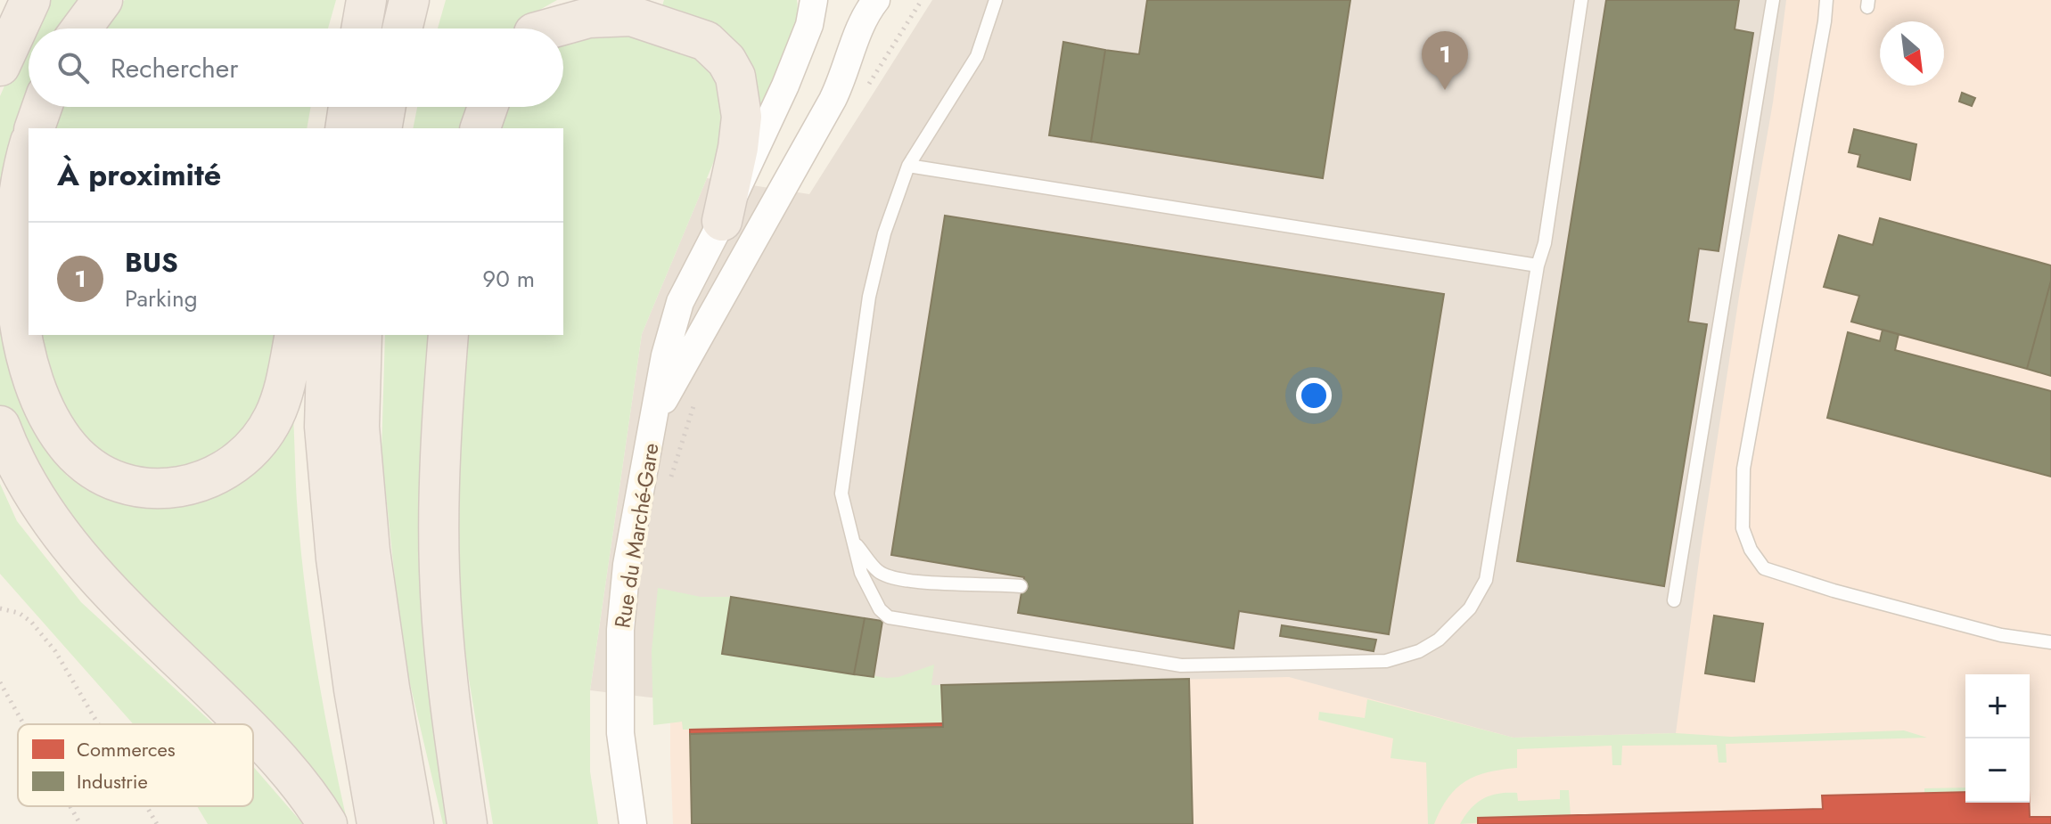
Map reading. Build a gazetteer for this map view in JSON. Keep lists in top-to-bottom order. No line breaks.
{"streets":{"street":["Rue du Marché-Gare"]},"legend":["Commerces","Industrie"],"north":"bottom right","page":{"search":"Rechercher","pins":"1","heading":"À proximité","list":[{"mark":"1","name":"BUS","note":"Parking","value":"90 m"}],"map_buttons":["+","−"]}}
